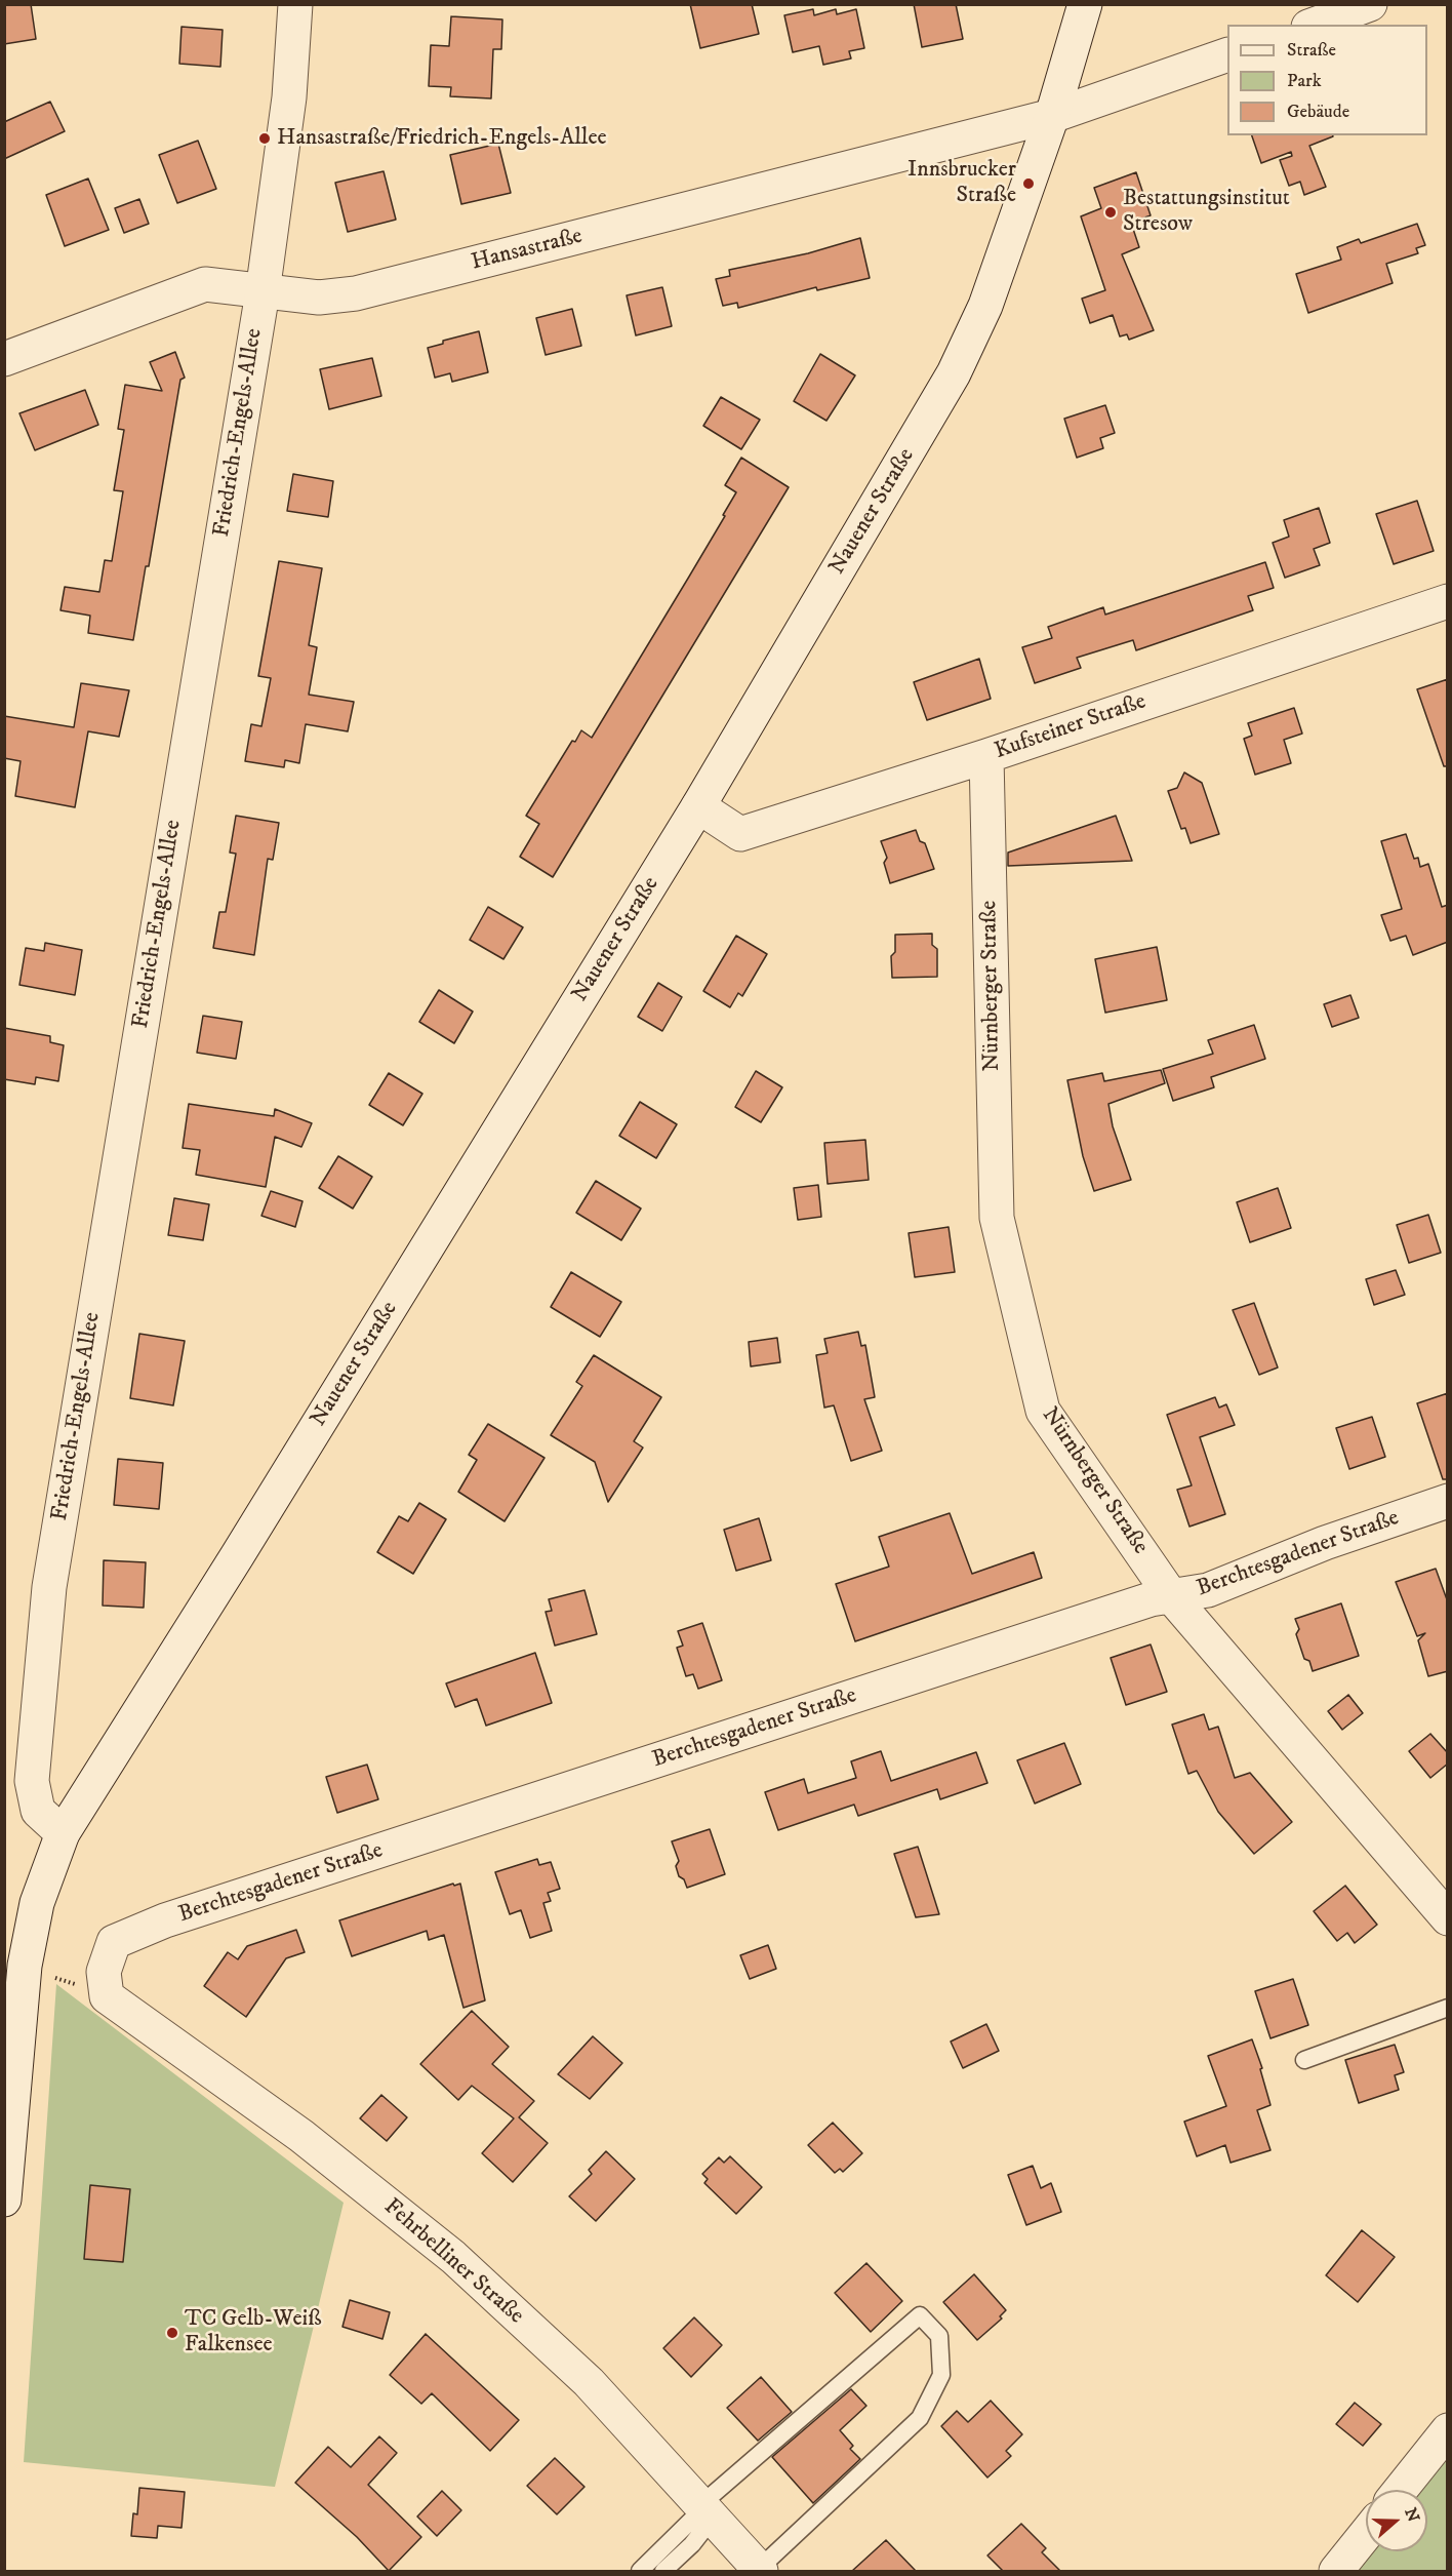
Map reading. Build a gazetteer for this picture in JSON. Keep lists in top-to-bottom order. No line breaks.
{"streets":{"street":["Hansastraße","Friedrich-Engels-Allee","Nauener Straße","Kufsteiner Straße","Nürnberger Straße","Berchtesgadener Straße","Fehrbelliner Straße"]},"crossings":[["Hansastraße","Friedrich-Engels-Allee"],["Hansastraße","Nauener Straße"],["Friedrich-Engels-Allee","Nauener Straße"],["Nauener Straße","Kufsteiner Straße"],["Kufsteiner Straße","Nürnberger Straße"],["Nürnberger Straße","Berchtesgadener Straße"],["Berchtesgadener Straße","Fehrbelliner Straße"]],"places":["Hansastraße/Friedrich-Engels-Allee","Innsbrucker Straße","Bestattungsinstitut Stresow","TC Gelb-Weiß Falkensee"],"legend":["Straße","Park","Gebäude"],"north":"right"}
